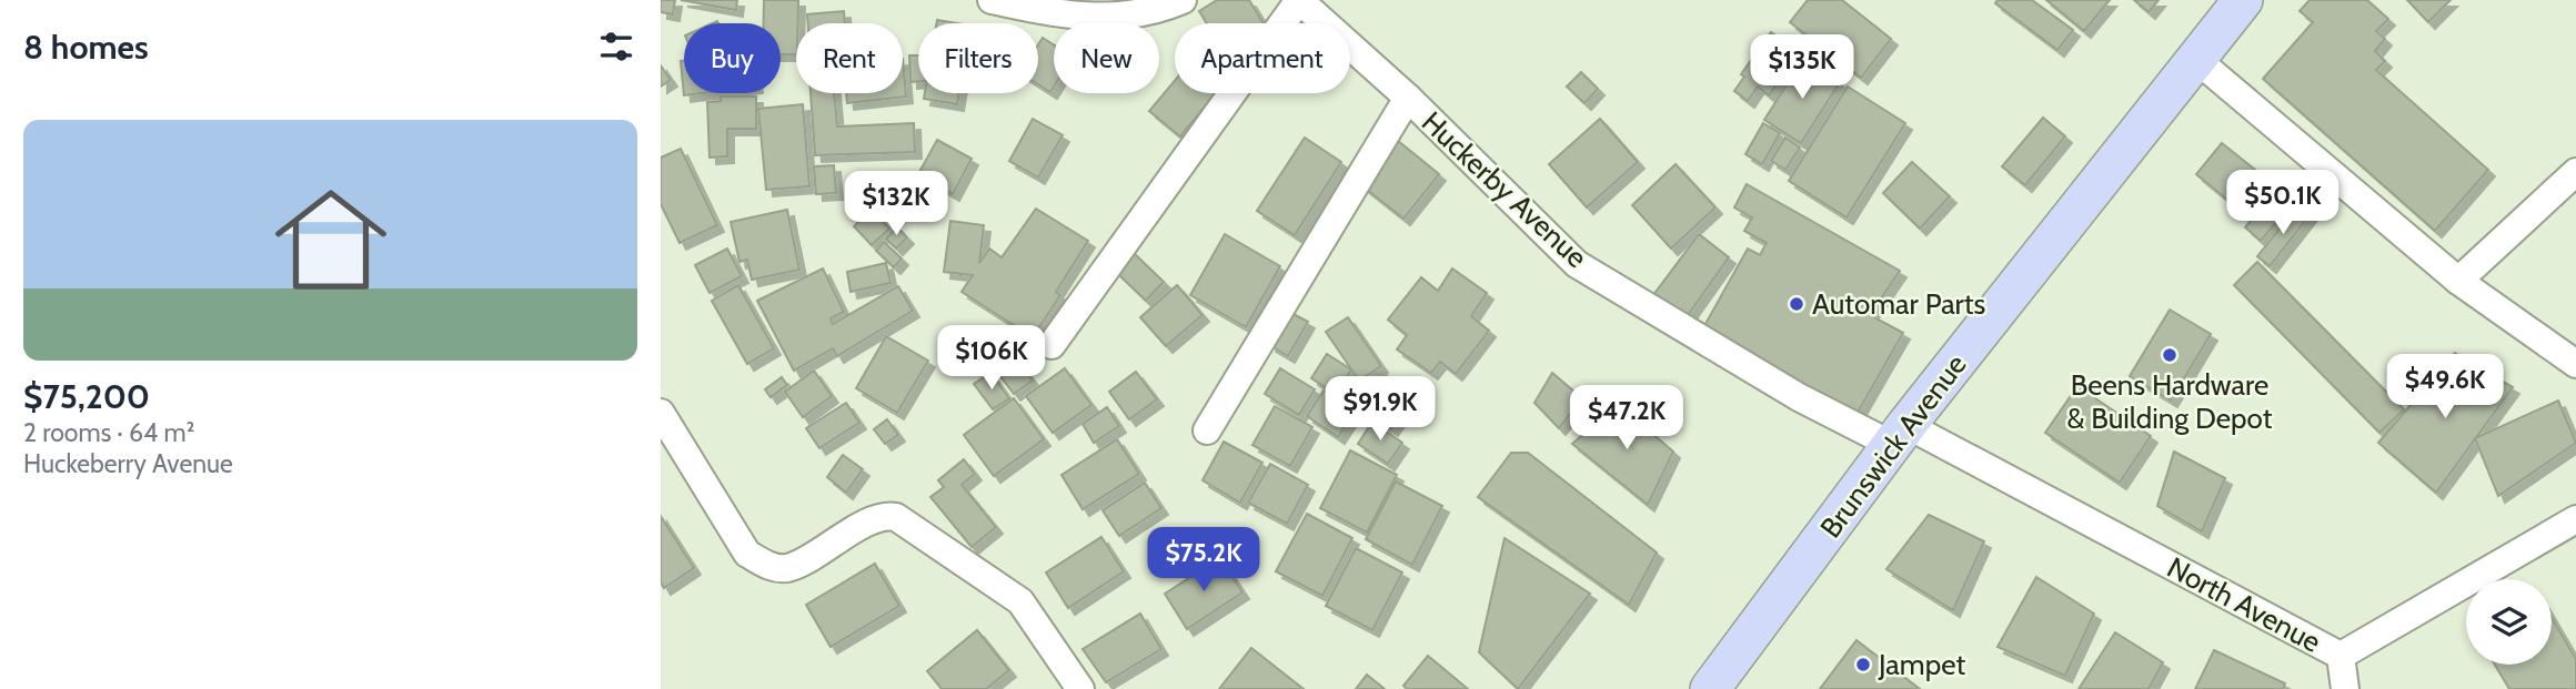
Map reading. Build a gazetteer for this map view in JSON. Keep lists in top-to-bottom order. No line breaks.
{"streets":{"main road":["Brunswick Avenue"],"street":["Huckerby Avenue","North Avenue"]},"crossings":[["Huckerby Avenue","Brunswick Avenue"],["Huckerby Avenue","North Avenue"],["Brunswick Avenue","North Avenue"]],"places":["Automar Parts","Beens Hardware & Building Depot","Jampet"],"page":{"heading":"8 homes","chip":["Buy","Rent","Filters","New","Apartment"],"price":["$135K","$50.1K","$132K","$106K","$49.6K","$91.9K","$47.2K","$75.2K"],"list":[{"name":"$75,200","note":"2 rooms · 64 m² · Huckeberry Avenue"}]}}
